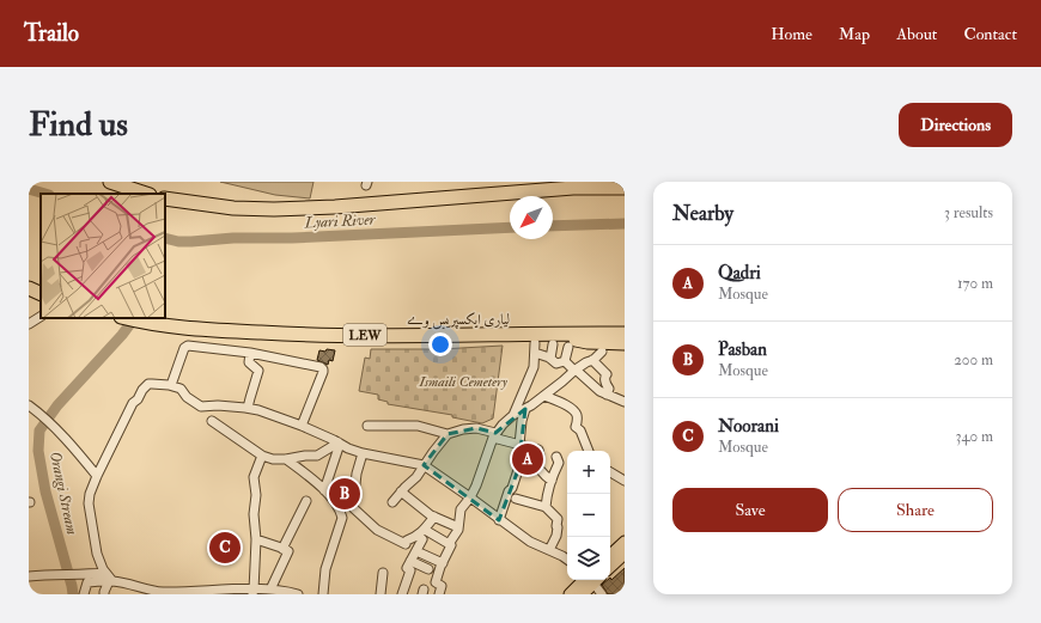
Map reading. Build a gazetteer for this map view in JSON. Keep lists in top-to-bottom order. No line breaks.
{"streets":{"highway":["لیاری ایکسپریس وے","LEW"]},"crossings":[["لیاری ایکسپریس وے","LEW"]],"water":["Lyari River","Orangi Stream"],"parks":["Ismaili Cemetery"],"north":"bottom left","page":{"header":"Trailo","nav":["Home","Map","About","Contact"],"buttons":["Directions",["Save","Share"]],"title":"Find us","heading":["Nearby","3 results"],"list":[{"mark":"A","name":"Qadri","note":"Mosque","value":"170 m"},{"mark":"B","name":"Pasban","note":"Mosque","value":"200 m"},{"mark":"C","name":"Noorani","note":"Mosque","value":"340 m"}],"pins":["A","B","C"],"map_buttons":["+","−"]}}
